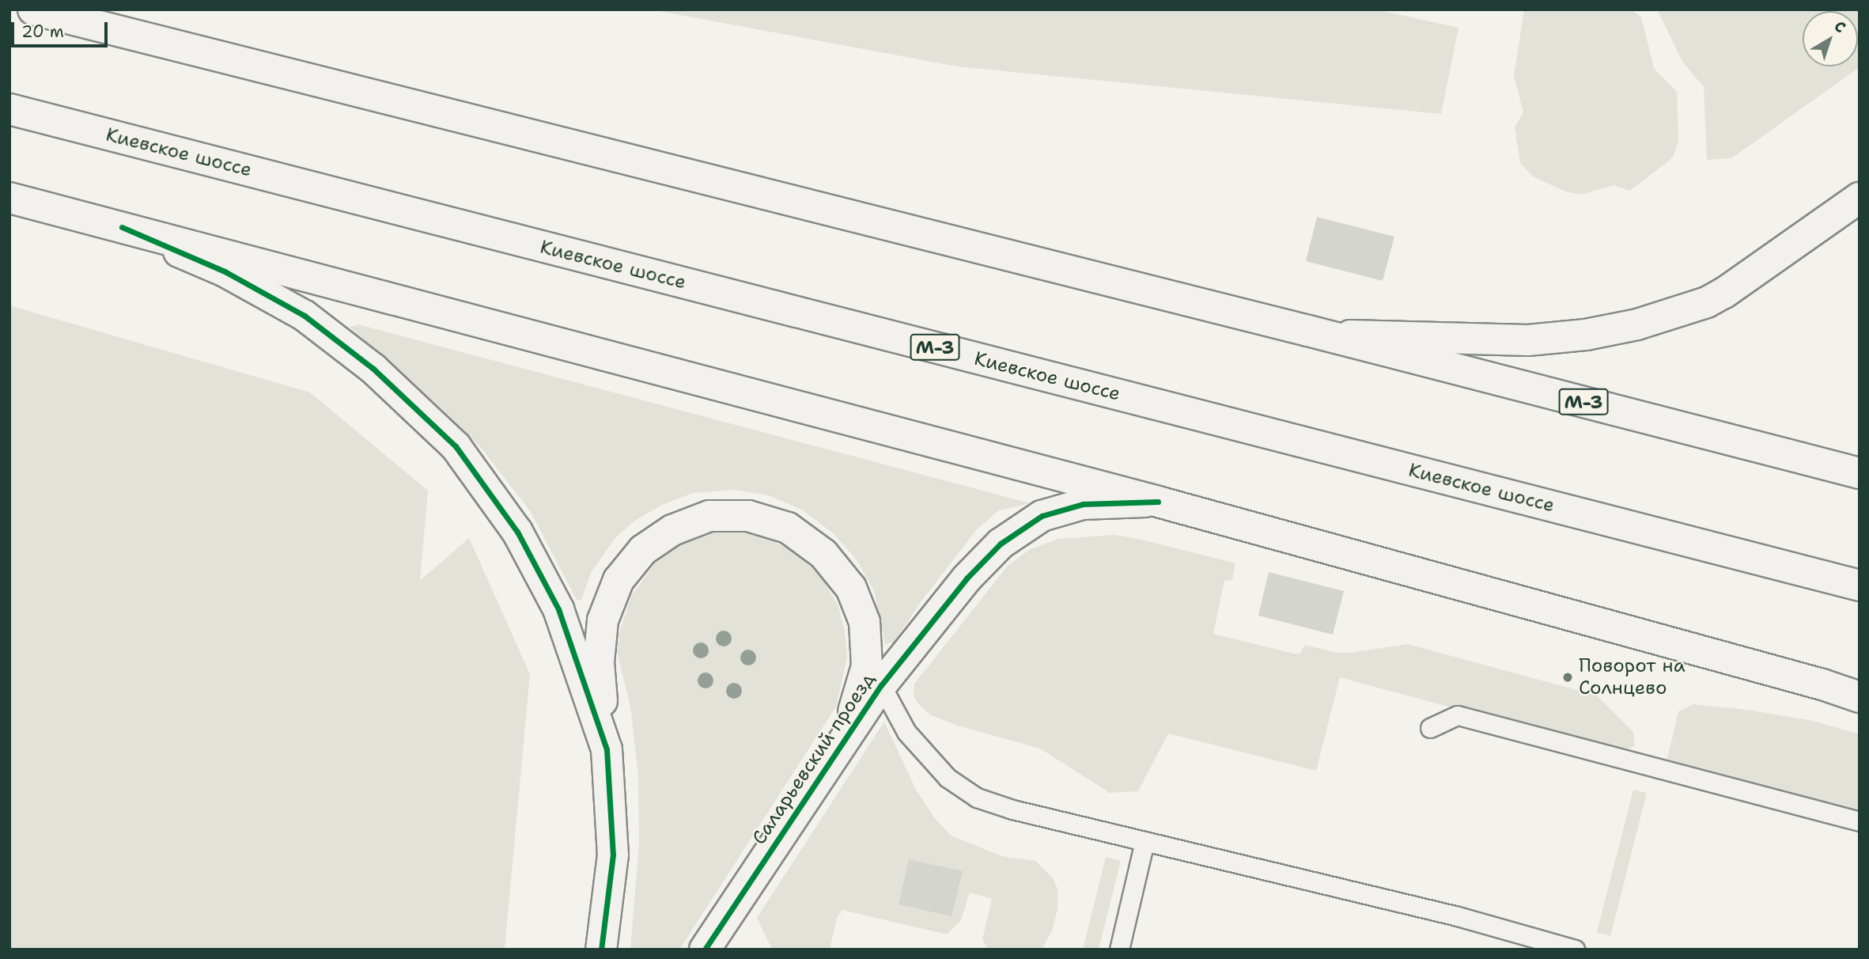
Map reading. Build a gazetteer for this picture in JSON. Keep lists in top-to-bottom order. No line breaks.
{"streets":{"main road":["Киевское шоссе","М-3","Саларьевский проезд"]},"places":["Поворот на Солнцево"],"scale_bar":"20 m","north":"top right"}
